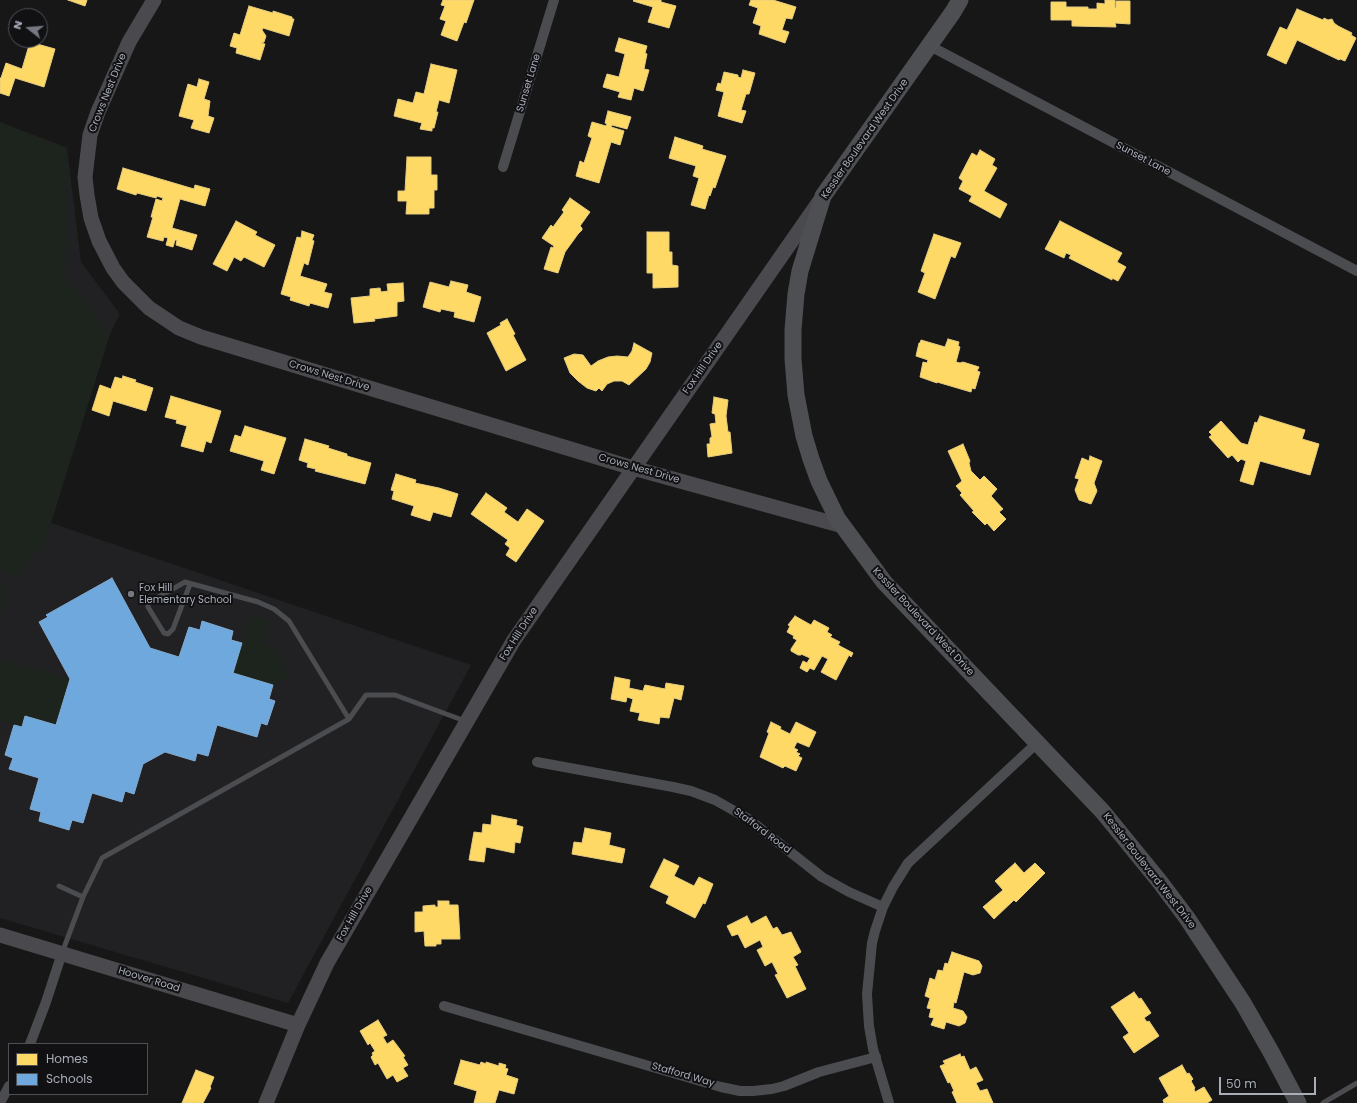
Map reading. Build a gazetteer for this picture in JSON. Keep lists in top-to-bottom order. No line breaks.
{"streets":{"main road":["Kessler Boulevard West Drive"],"street":["Sunset Lane","Crows Nest Drive","Fox Hill Drive","Stafford Road","Hoover Road","Stafford Way"]},"crossings":[["Sunset Lane","Kessler Boulevard West Drive"],["Crows Nest Drive","Kessler Boulevard West Drive"],["Crows Nest Drive","Fox Hill Drive"],["Kessler Boulevard West Drive","Fox Hill Drive"],["Fox Hill Drive","Hoover Road"]],"places":["Fox Hill Elementary School"],"legend":["Homes","Schools"],"scale_bar":"50 m","north":"left"}
